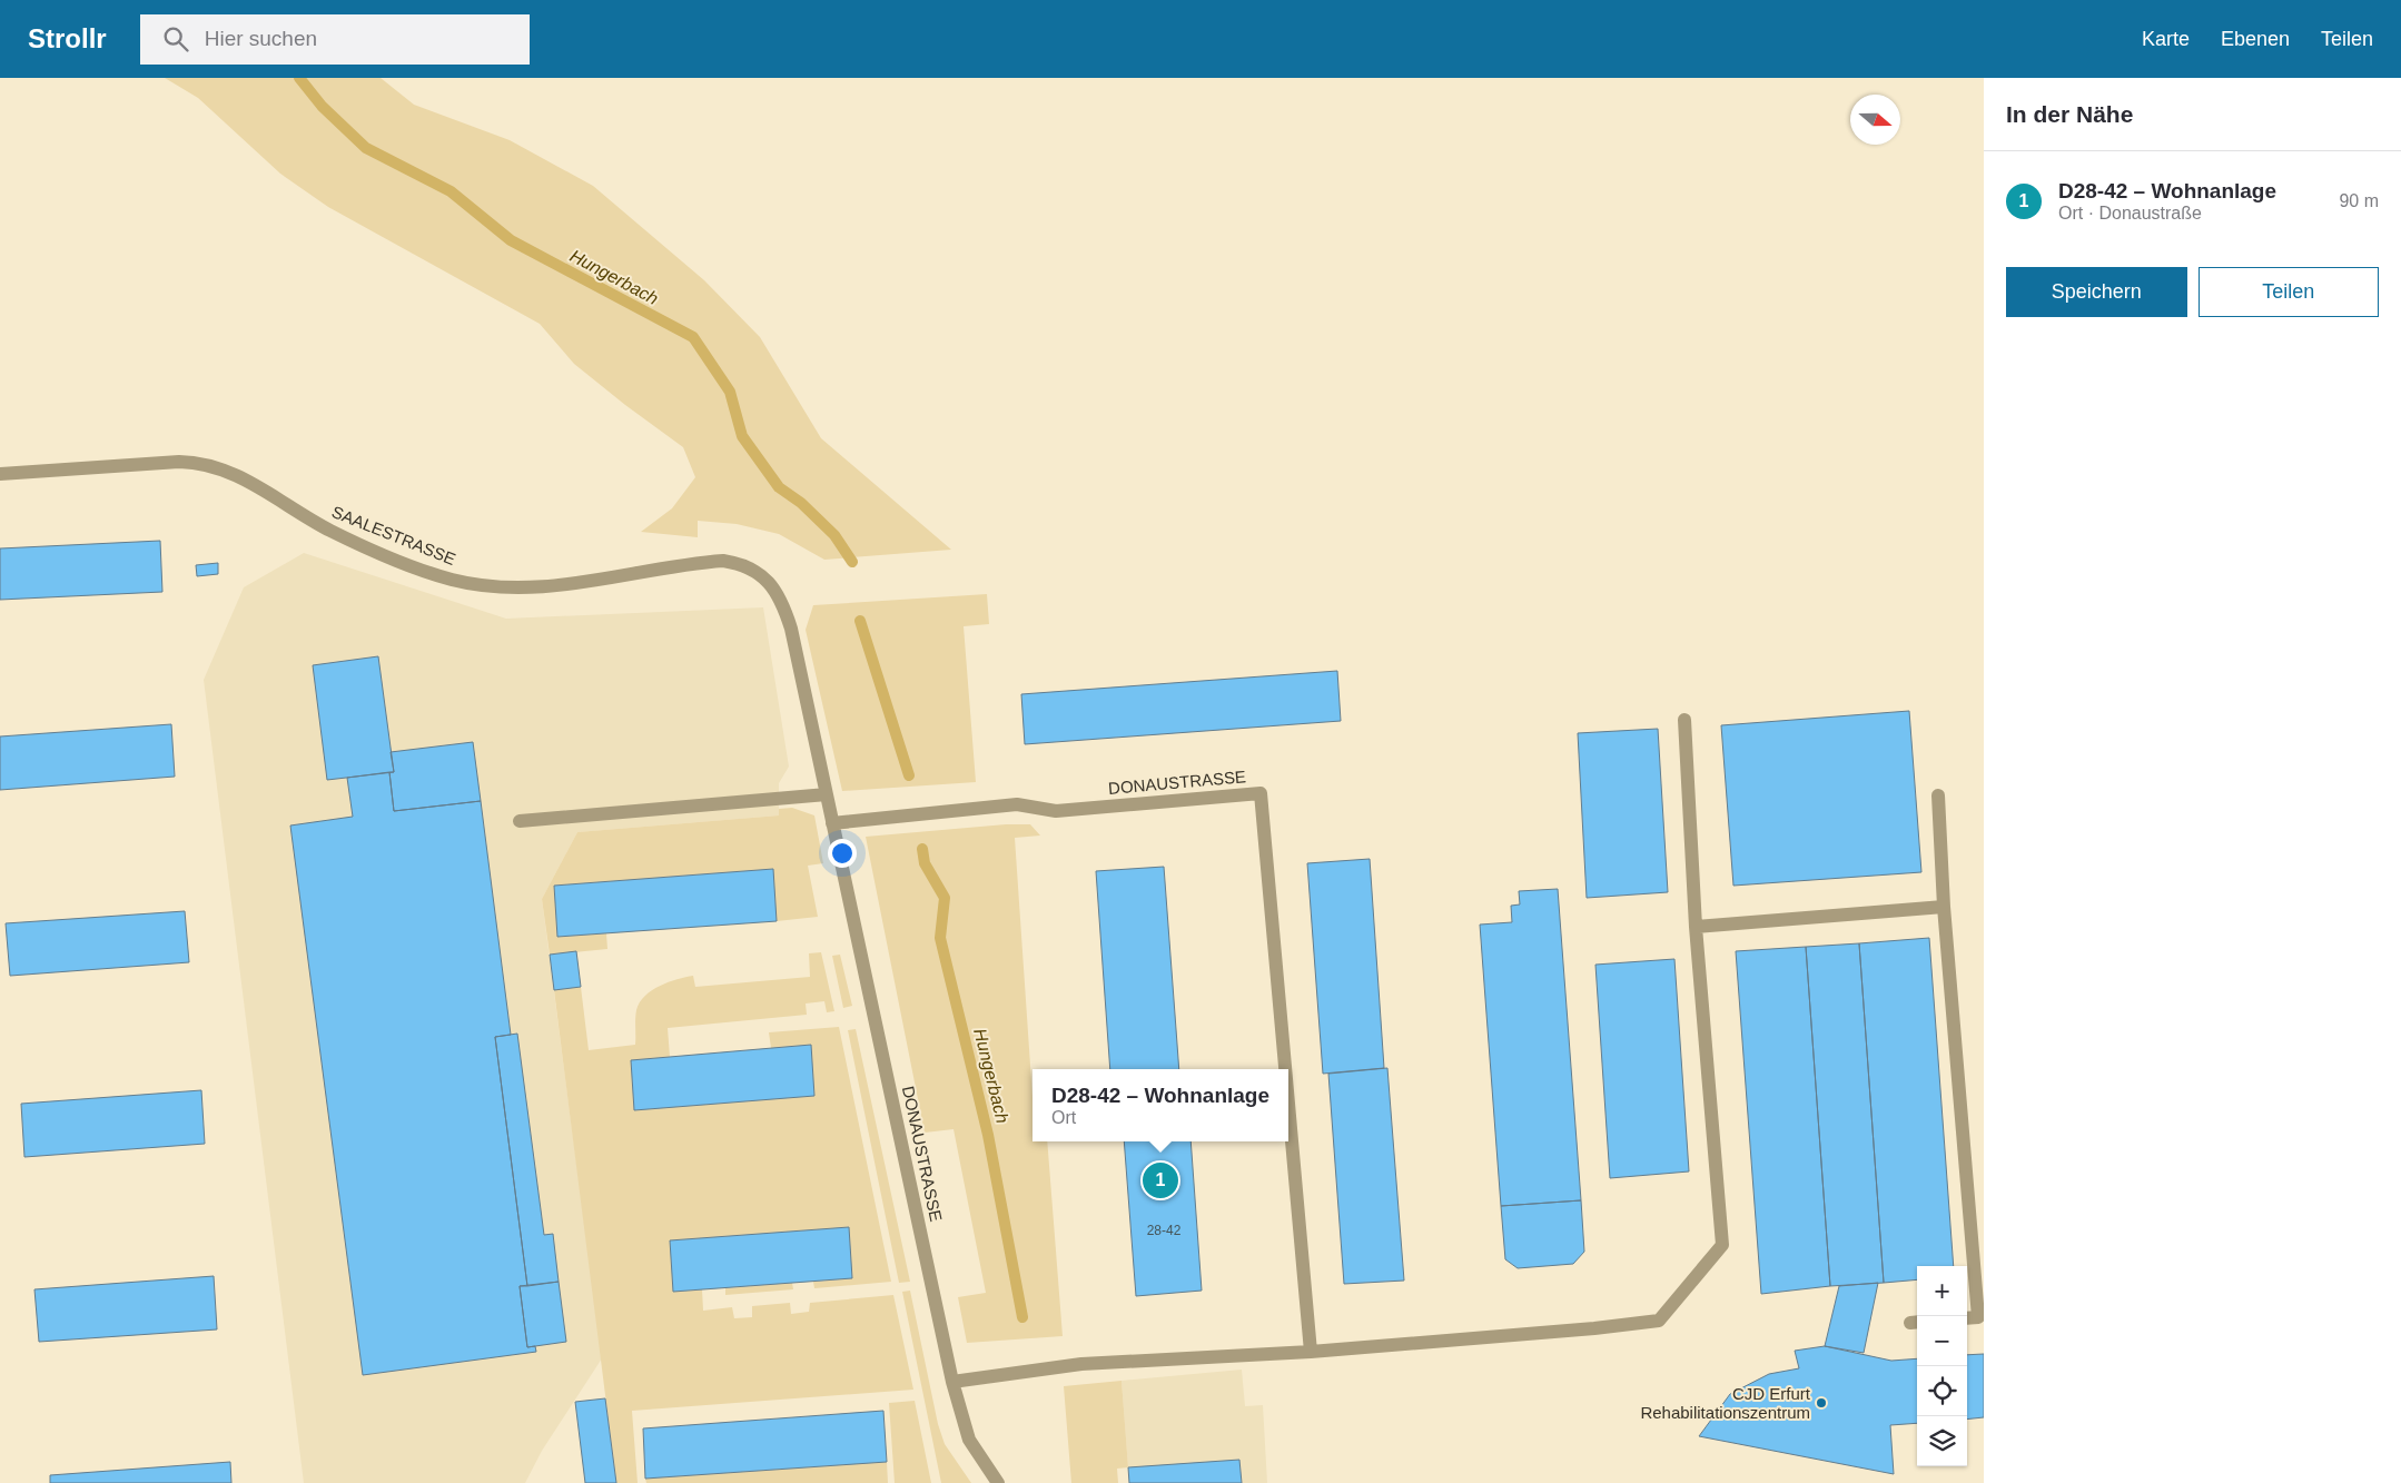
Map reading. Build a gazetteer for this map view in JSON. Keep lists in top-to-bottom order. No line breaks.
{"streets":{"street":["SAALESTRASSE","DONAUSTRASSE"]},"crossings":[["SAALESTRASSE","DONAUSTRASSE"]],"water":["Hungerbach"],"places":["CJD Erfurt Rehabilitationszentrum"],"house_numbers":["28-42"],"north":"right","page":{"header":"Strollr","search":"Hier suchen","nav":["Karte","Ebenen","Teilen"],"heading":"In der Nähe","list":[{"mark":"1","name":"D28-42 – Wohnanlage","note":"Ort · Donaustraße","value":"90 m"}],"buttons":["Speichern","Teilen"],"popup":["D28-42 – Wohnanlage","Ort"],"pins":"1","map_buttons":["+","−"]}}
